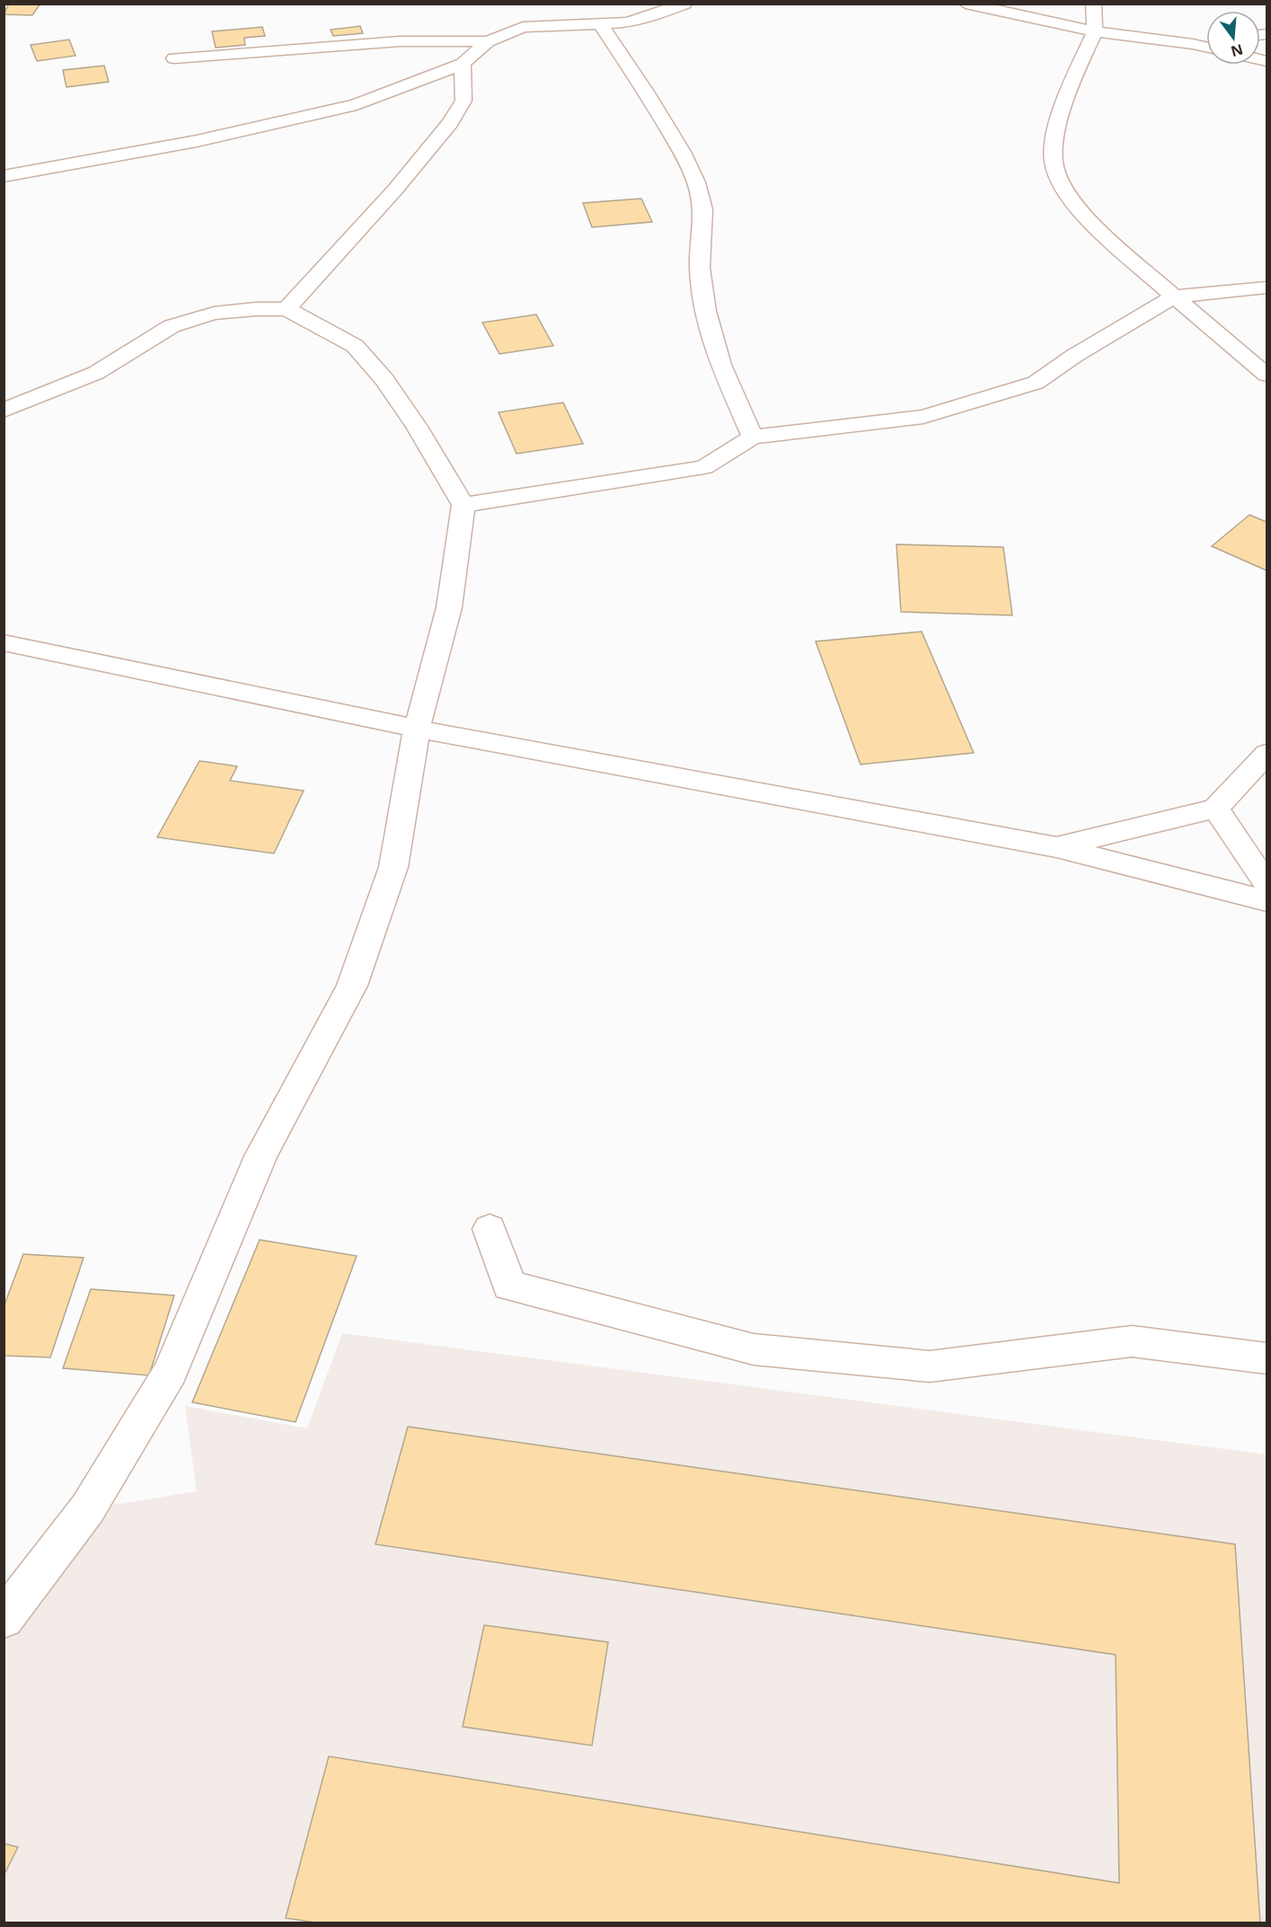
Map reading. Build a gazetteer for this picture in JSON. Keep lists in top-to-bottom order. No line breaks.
{"north":"bottom"}
